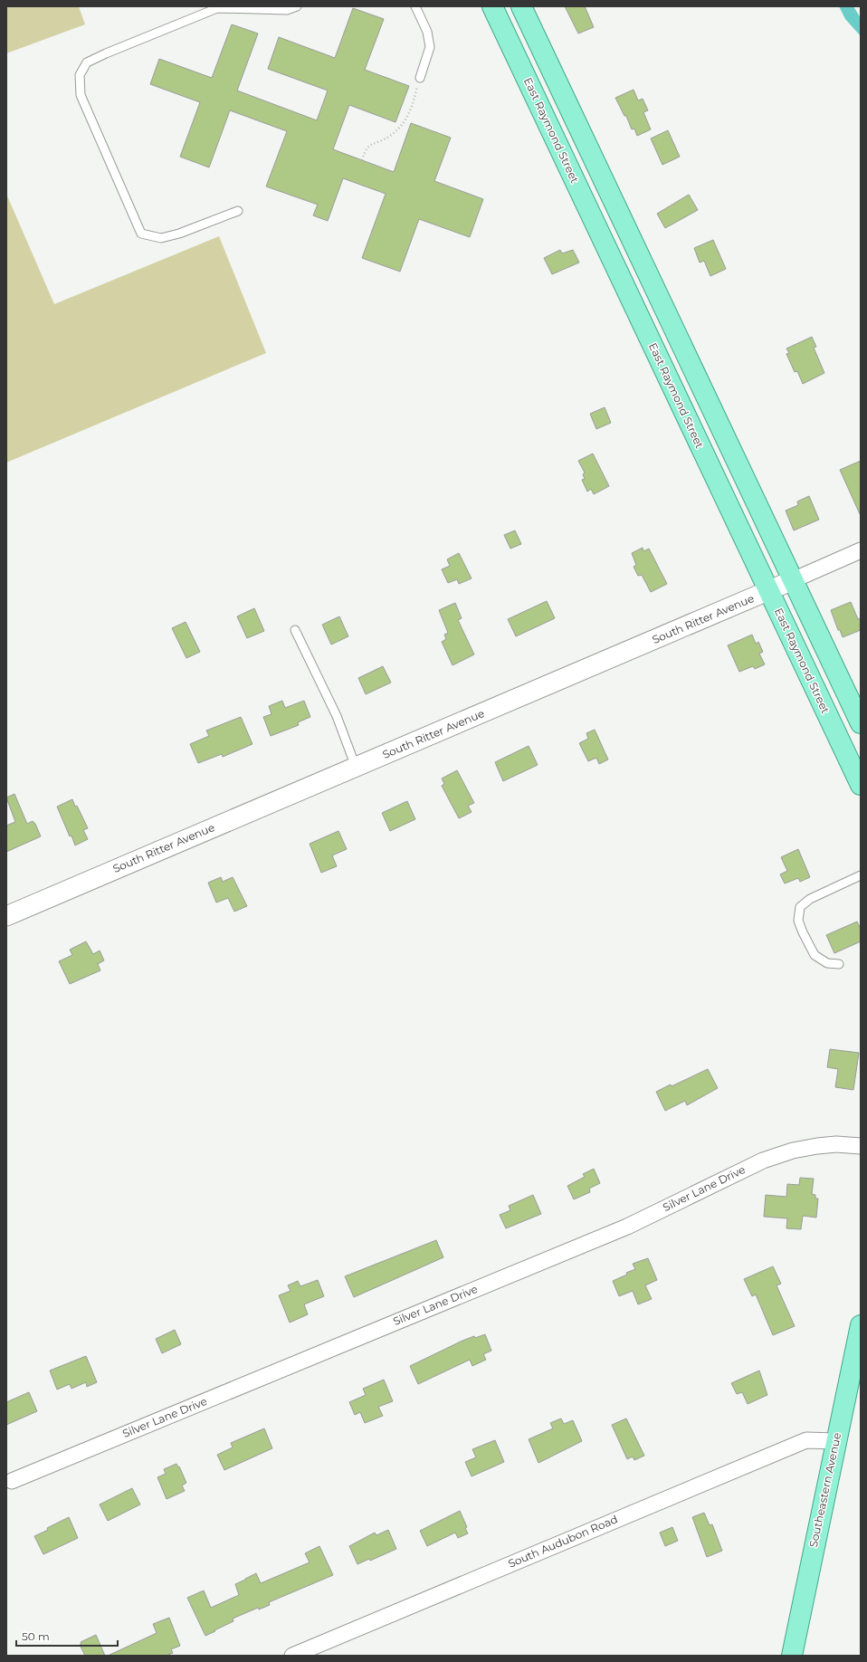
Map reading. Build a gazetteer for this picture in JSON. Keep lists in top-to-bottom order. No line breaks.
{"streets":{"main road":["East Raymond Street","Southeastern Avenue"],"street":["South Ritter Avenue","Silver Lane Drive","South Audubon Road"]},"crossings":[["East Raymond Street","South Ritter Avenue"],["Southeastern Avenue","South Audubon Road"]],"scale_bar":"50 m"}
